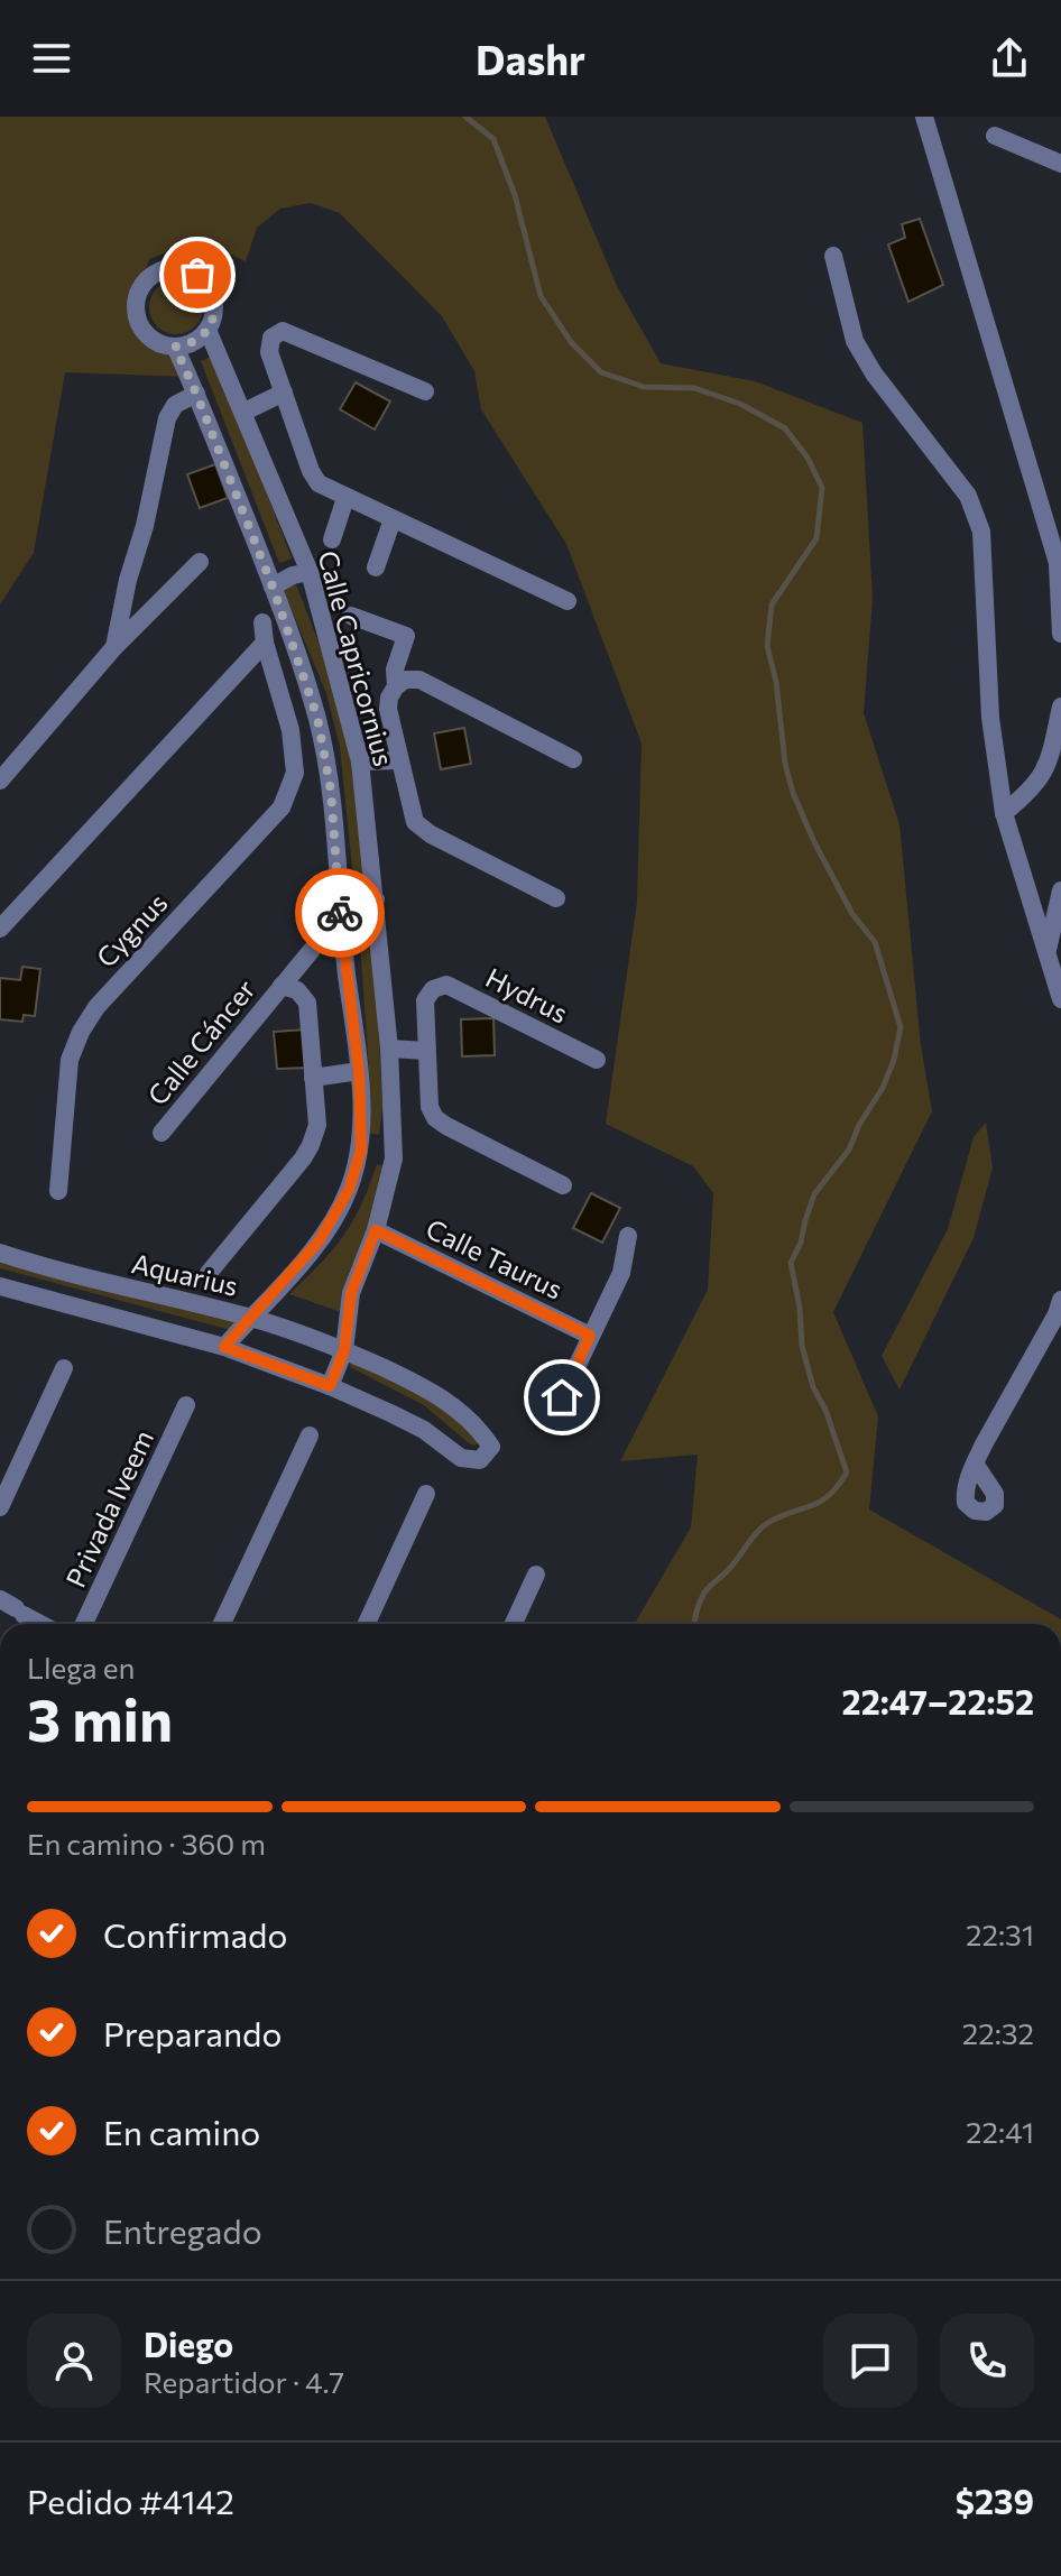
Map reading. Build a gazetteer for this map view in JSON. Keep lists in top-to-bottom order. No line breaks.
{"streets":{"street":["Calle Capricornius","Cygnus","Hydrus","Calle Cáncer","Calle Taurus","Aquarius","Privada Iveem"]},"crossings":[["Calle Capricornius","Calle Taurus"],["Calle Capricornius","Aquarius"]],"page":{"header":"Dashr","heading":["3 min","Llega en","22:47–22:52"],"panel":["Diego","Repartidor · 4.7","Pedido #4142","$239"],"bar":"En camino · 360 m","list":[["Confirmado","22:31"],["Preparando","22:32"],["En camino","22:41"],"Entregado"]}}
